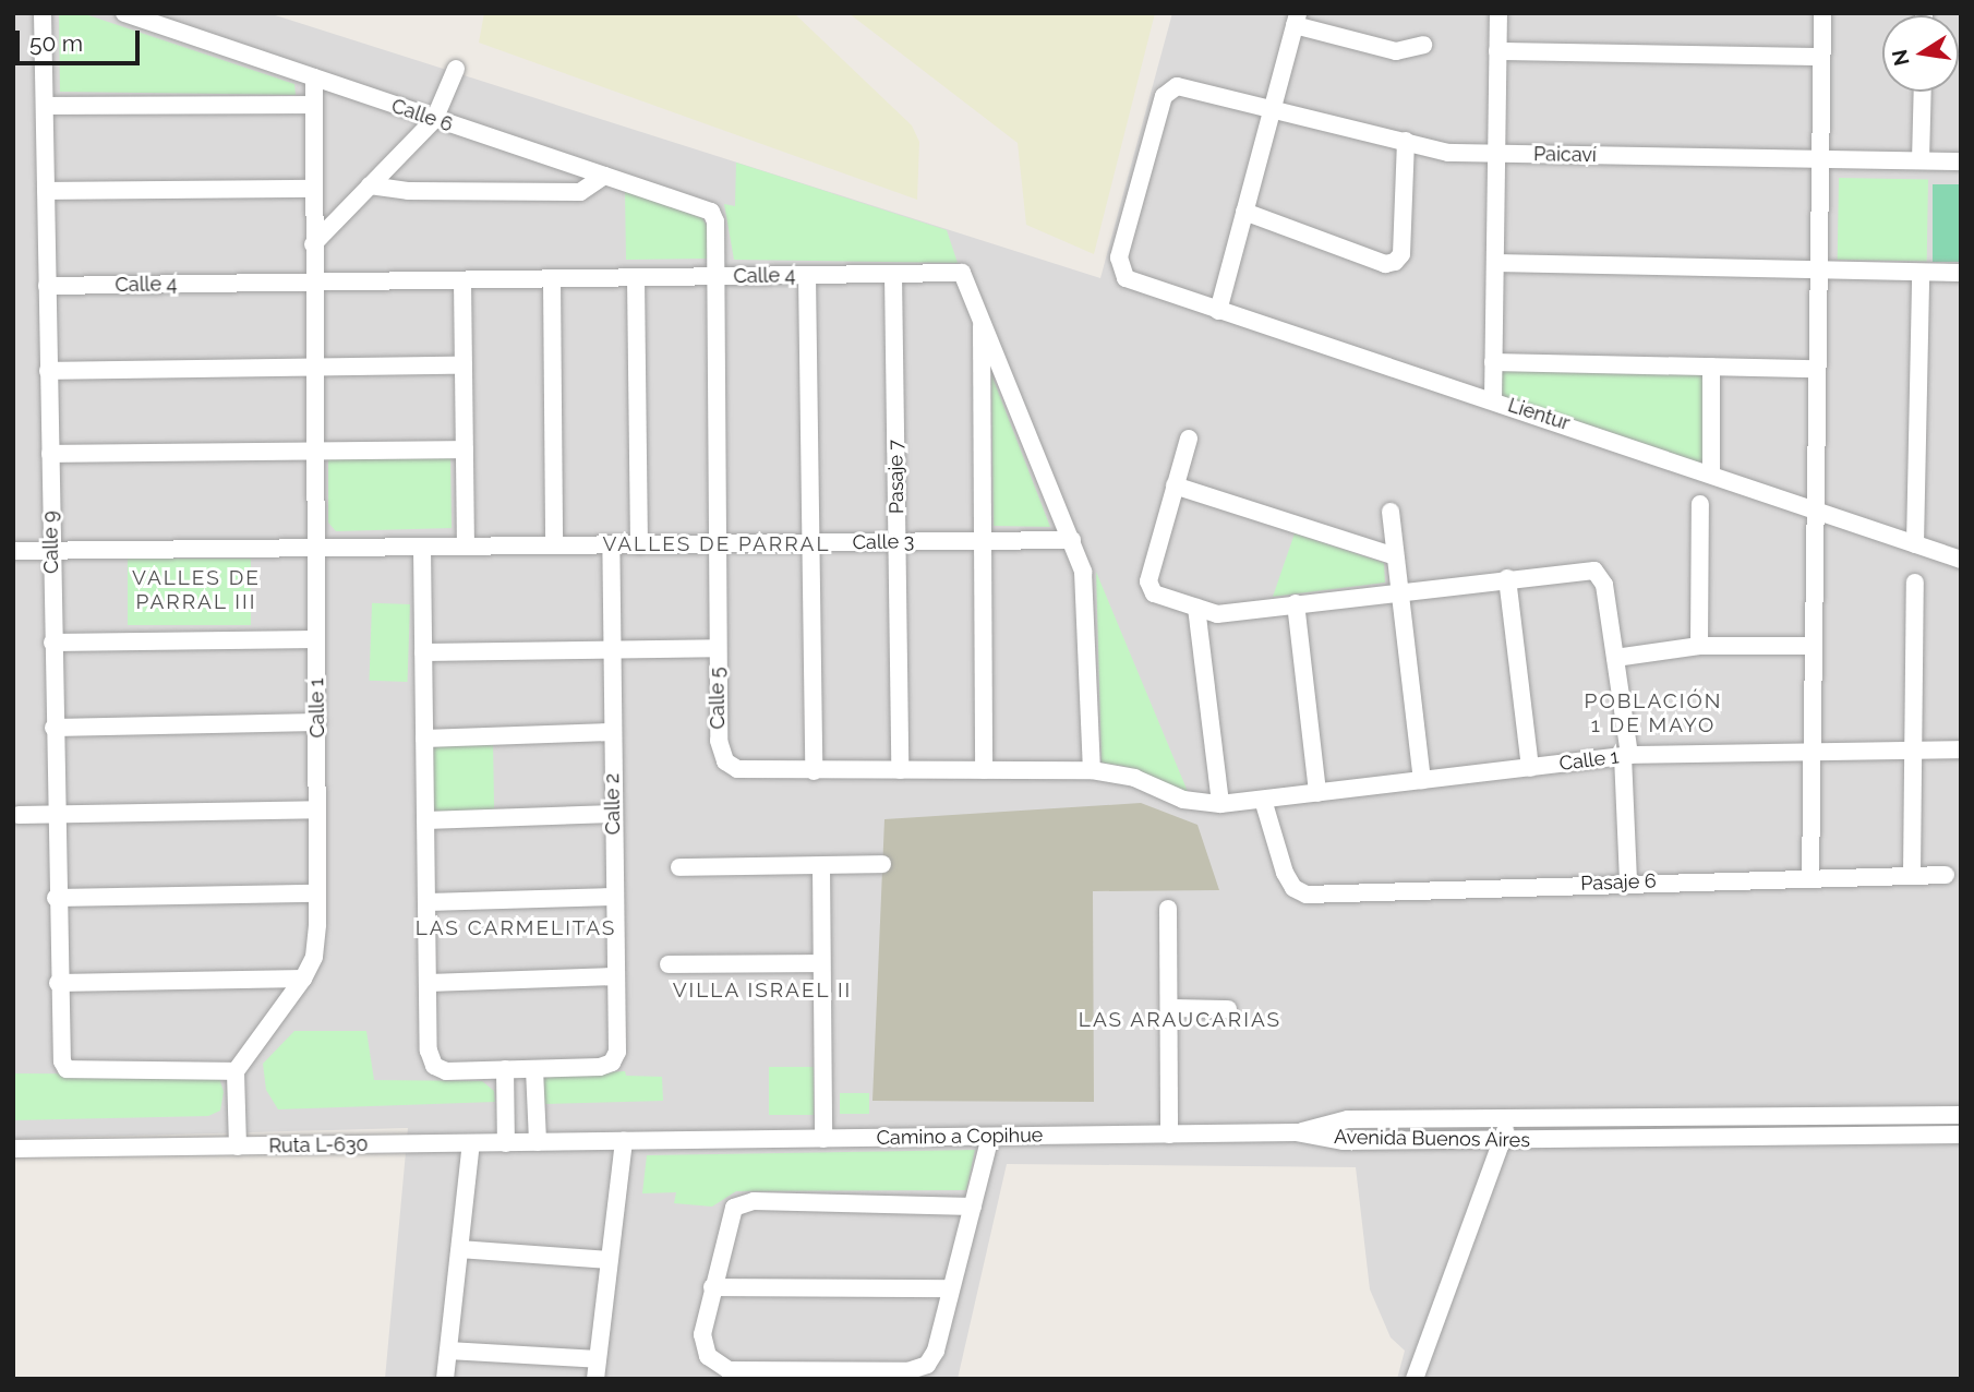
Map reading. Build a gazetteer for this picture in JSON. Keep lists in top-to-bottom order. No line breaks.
{"streets":{"street":["Calle 6","Paicaví","Calle 4","Lientur","Pasaje 7","Calle 9","Calle 3","Calle 5","Calle 1","Calle 2","Pasaje 6","Camino a Copihue","Avenida Buenos Aires","Ruta L-630"]},"crossings":[["Calle 6","Calle 5"],["Calle 6","Calle 1"],["Paicaví","Lientur"],["Calle 4","Pasaje 7"],["Calle 4","Calle 9"],["Calle 4","Calle 3"],["Calle 4","Calle 5"],["Calle 4","Calle 1"],["Pasaje 7","Calle 3"],["Pasaje 7","Calle 5"],["Calle 9","Calle 3"],["Calle 9","Calle 1"],["Calle 3","Calle 5"],["Calle 3","Calle 1"],["Calle 3","Calle 2"],["Calle 5","Calle 1"],["Calle 1","Pasaje 6"],["Camino a Copihue","Avenida Buenos Aires"],["Camino a Copihue","Ruta L-630"]],"districts":["VALLES DE PARRAL","VALLES DE PARRAL III","POBLACIÓN 1 DE MAYO","LAS CARMELITAS","VILLA ISRAEL II","LAS ARAUCARIAS"],"scale_bar":"50 m","north":"left"}
